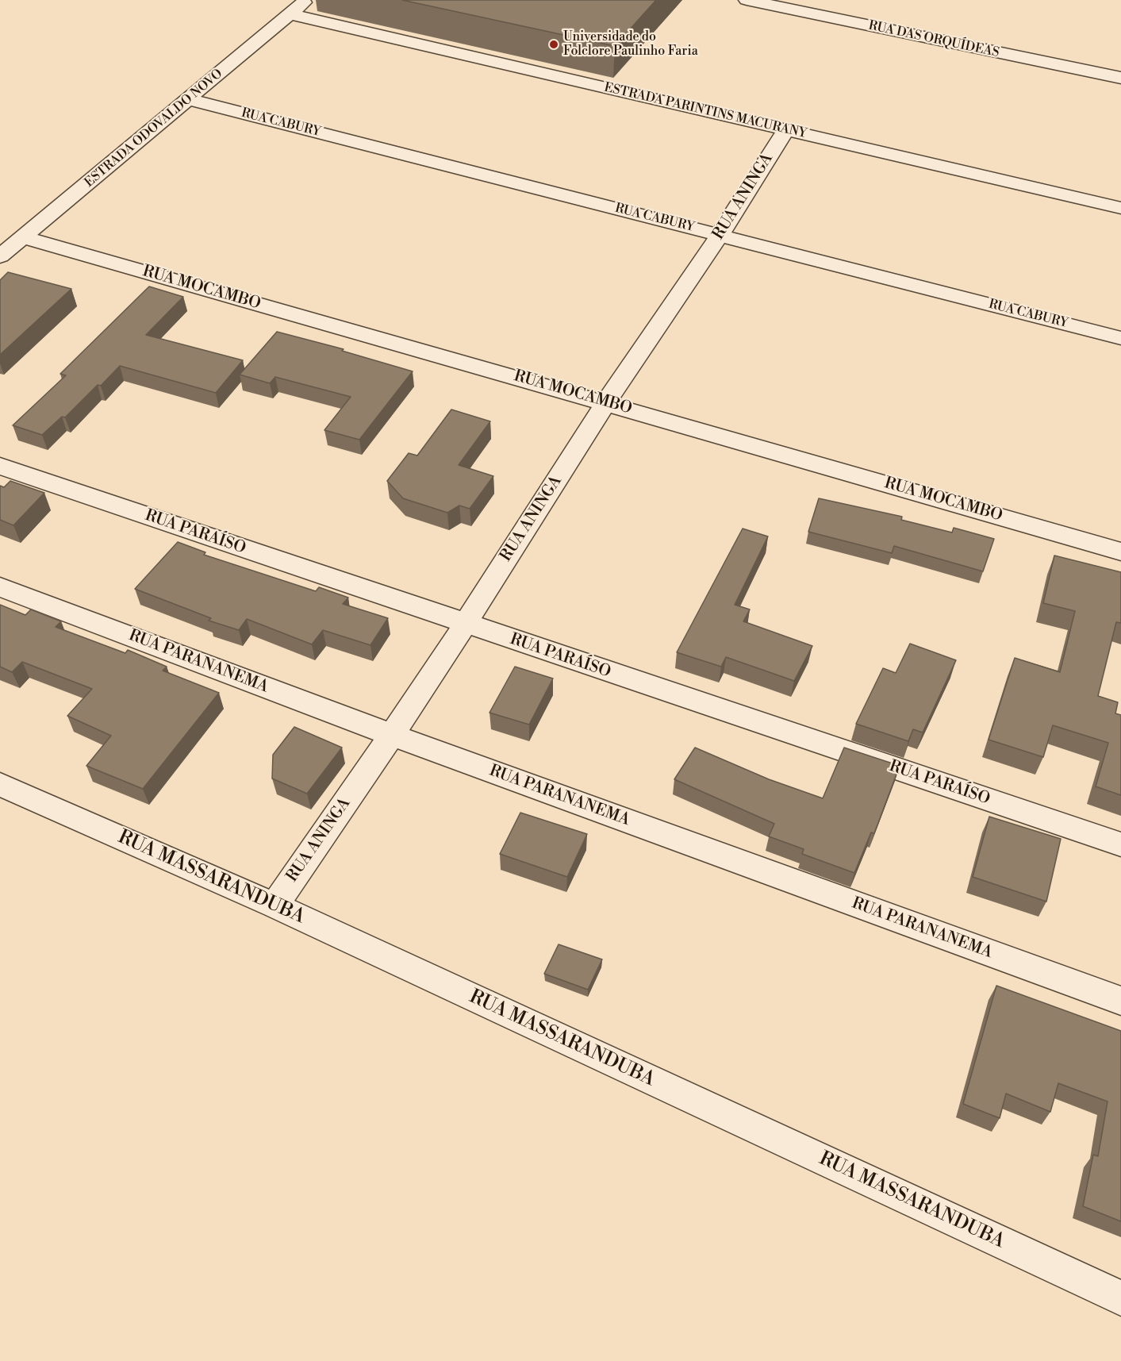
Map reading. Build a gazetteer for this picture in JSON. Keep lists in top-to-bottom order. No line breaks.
{"streets":{"street":["RUA DAS ORQUÍDEAS","ESTRADA PARINTINS MACURANY","RUA CABURY","ESTRADA ODOVALDO NOVO","RUA ANINGA","RUA MOCAMBO","RUA PARAÍSO","RUA PARANANEMA","RUA MASSARANDUBA"]},"crossings":[["ESTRADA PARINTINS MACURANY","ESTRADA ODOVALDO NOVO"],["ESTRADA PARINTINS MACURANY","RUA ANINGA"],["RUA CABURY","ESTRADA ODOVALDO NOVO"],["RUA CABURY","RUA ANINGA"],["ESTRADA ODOVALDO NOVO","RUA MOCAMBO"],["RUA ANINGA","RUA MOCAMBO"],["RUA ANINGA","RUA PARAÍSO"],["RUA ANINGA","RUA PARANANEMA"],["RUA ANINGA","RUA MASSARANDUBA"]],"places":["Universidade do Folclore Paulinho Faria"]}
